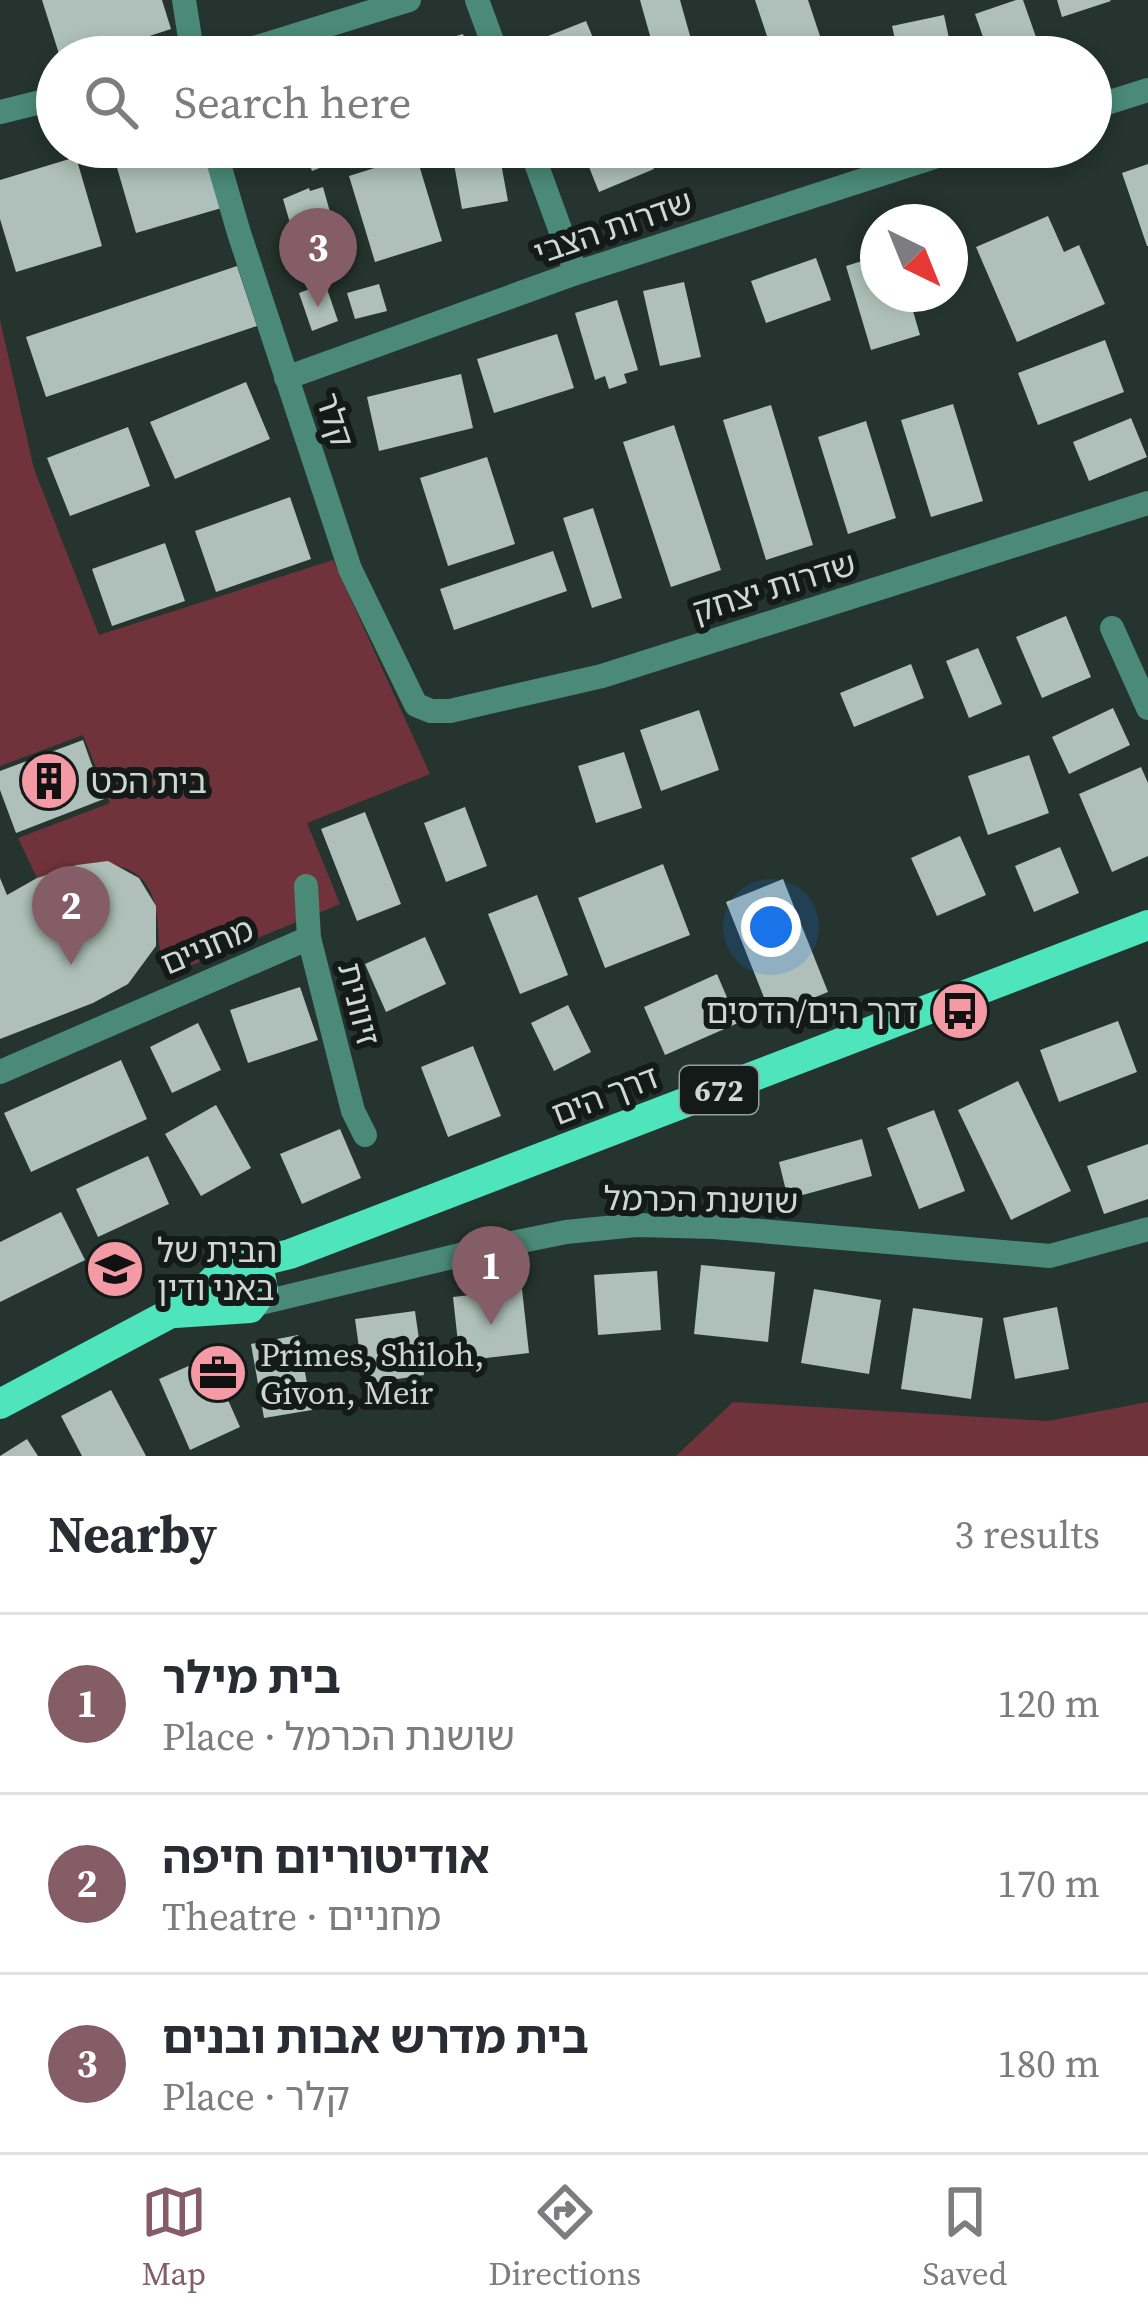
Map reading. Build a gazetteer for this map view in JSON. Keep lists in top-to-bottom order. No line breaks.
{"streets":{"main road":["672","דרך הים"],"street":["שדרות הצבי","קלר","שדרות יצחק","מחניים","זיוונית","שושנת הכרמל"]},"crossings":[["שדרות הצבי","קלר"],["קלר","שדרות יצחק"],["מחניים","זיוונית"],["דרך הים","שושנת הכרמל"]],"places":{"building":["בית הכט"],"bus stop":["דרך הים/הדסים"],"school or university":["הבית של באני ודין"],"office":["Primes, Shiloh, Givon, Meir"]},"north":"bottom right","page":{"search":"Search here","pins":["3","2","1"],"heading":["Nearby","3 results"],"list":[{"mark":"1","name":"בית מילר","note":"Place · שושנת הכרמל","value":"120 m"},{"mark":"2","name":"אודיטוריום חיפה","note":"Theatre · מחניים","value":"170 m"},{"mark":"3","name":"בית מדרש אבות ובנים","note":"Place · קלר","value":"180 m"}],"nav":["Map","Directions","Saved"]}}
